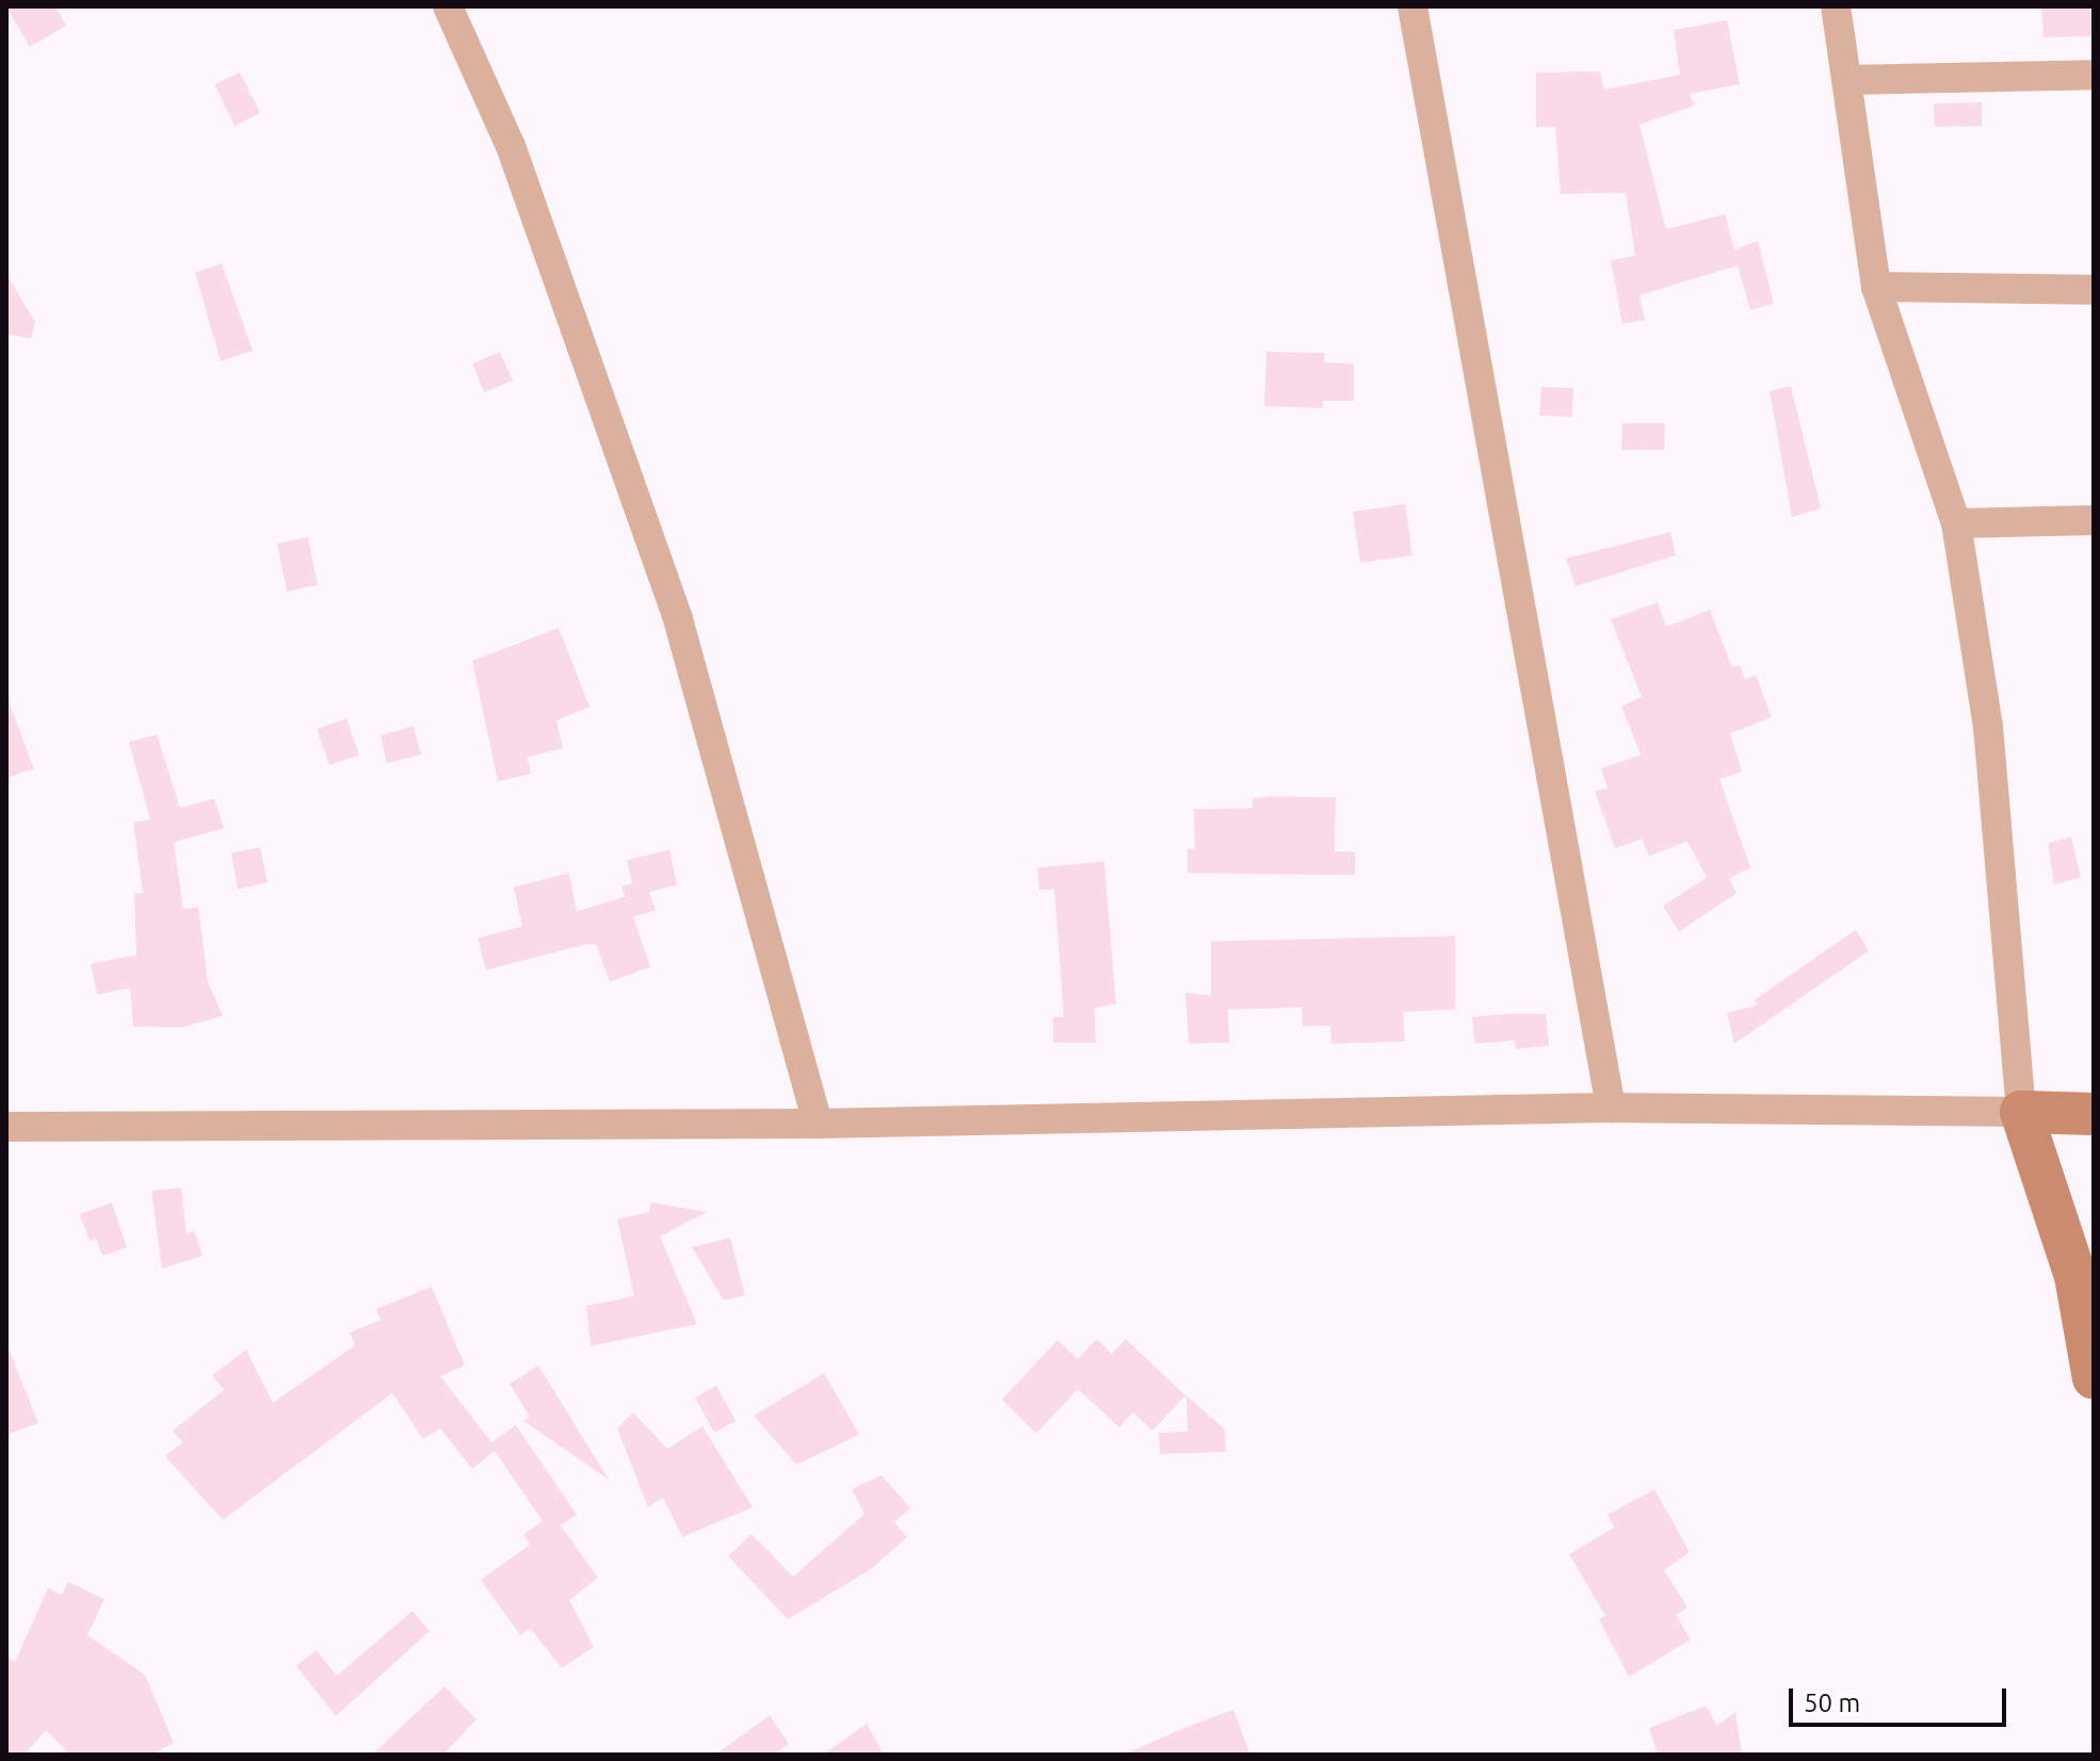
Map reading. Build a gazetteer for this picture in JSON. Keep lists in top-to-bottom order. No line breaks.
{"scale_bar":"50 m"}
